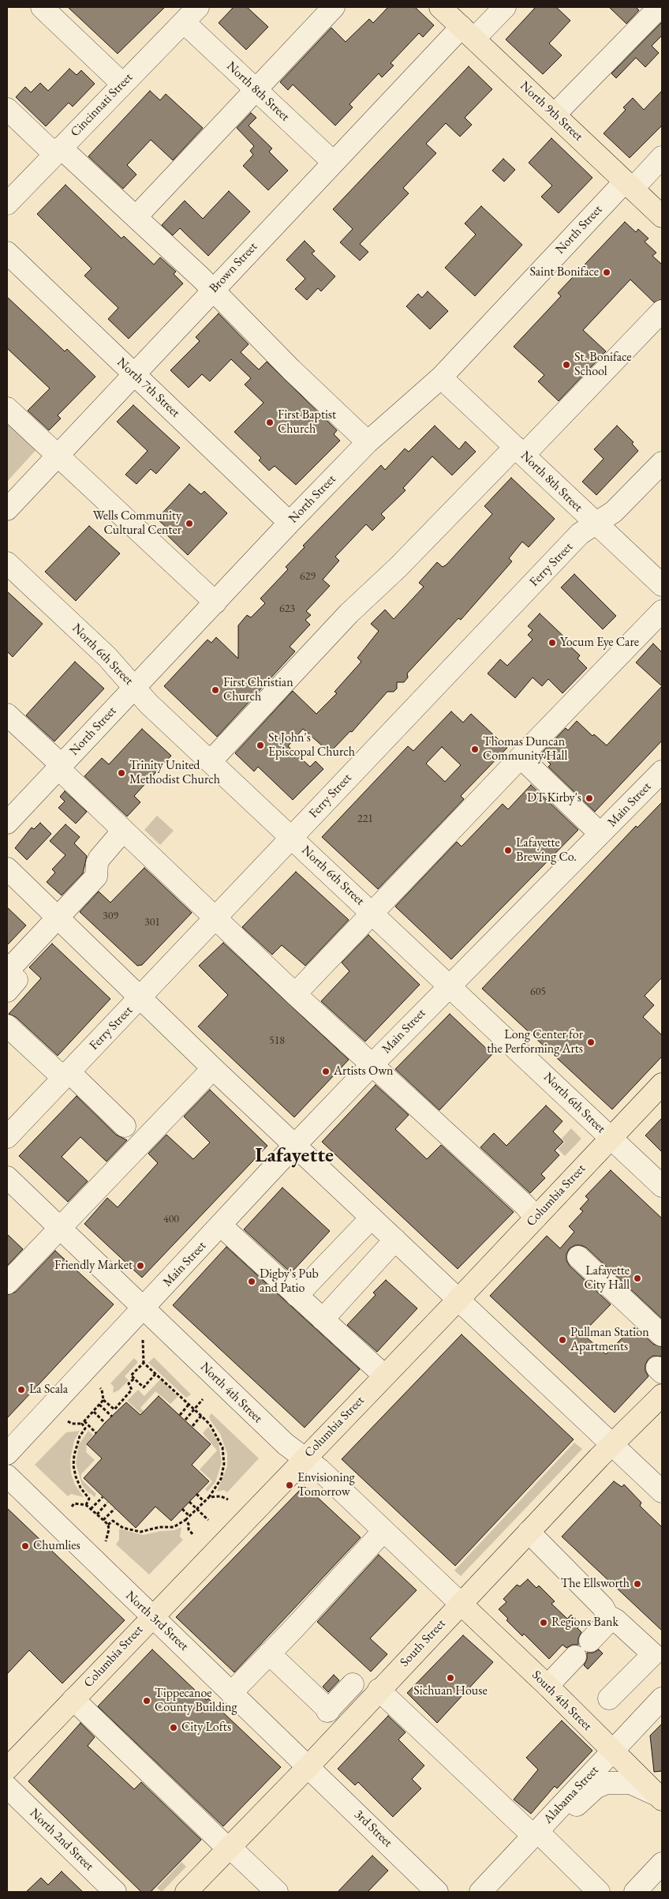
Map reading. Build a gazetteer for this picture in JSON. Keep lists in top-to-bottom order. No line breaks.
{"streets":{"main road":["North 9th Street","Columbia Street","South Street","South 4th Street"],"street":["North 8th Street","Cincinnati Street","North Street","Brown Street","North 7th Street","Ferry Street","North 6th Street","Main Street","North 4th Street","North 3rd Street","Alabama Street","3rd Street","North 2nd Street"]},"crossings":[["North 8th Street","Cincinnati Street"],["North 8th Street","North Street"],["North 8th Street","Brown Street"],["North 8th Street","Ferry Street"],["North 9th Street","North Street"],["North 9th Street","Brown Street"],["North Street","North 7th Street"],["North Street","North 6th Street"],["Brown Street","North 7th Street"],["Ferry Street","North 6th Street"],["North 6th Street","Main Street"],["North 6th Street","Columbia Street"],["Main Street","North 4th Street"],["Columbia Street","North 4th Street"],["Columbia Street","North 3rd Street"],["North 4th Street","South Street"],["North 4th Street","South 4th Street"],["North 3rd Street","South Street"],["North 3rd Street","3rd Street"],["South Street","South 4th Street"],["South Street","3rd Street"],["South 4th Street","Alabama Street"]],"districts":["Lafayette"],"places":["Saint Boniface","St. Boniface School","First Baptist Church","Wells Community Cultural Center","Yocum Eye Care","First Christian Church","St John's Episcopal Church","Thomas Duncan Community Hall","Trinity United Methodist Church","DT Kirby's","Lafayette Brewing Co.","Long Center for the Performing Arts","Artists Own","Friendly Market","Lafayette City Hall","Digby's Pub and Patio","Pullman Station Apartments","La Scala","Envisioning Tomorrow","Chumlies","The Ellsworth","Regions Bank","Sichuan House","Tippecanoe County Building","City Lofts"],"house_numbers":["629","623","221","309","301","605","518","400"]}
